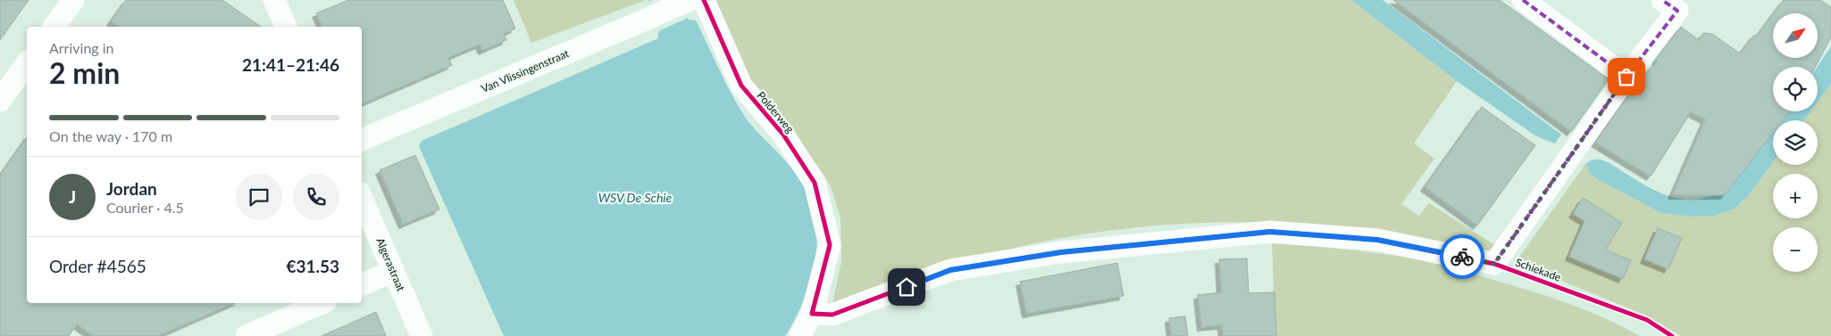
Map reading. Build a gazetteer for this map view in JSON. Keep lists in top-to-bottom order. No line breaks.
{"streets":{"street":["Van Vlissingenstraat","Polderweg","Algerastraat","Schiekade"]},"crossings":[["Polderweg","Schiekade"]],"water":["WSV De Schie"],"north":"top right","page":{"map_buttons":["+","−"],"heading":["2 min","Arriving in","21:41–21:46"],"panel":["Jordan","Courier · 4.5","Order #4565","€31.53"],"bar":"On the way · 170 m","round":"J"}}
